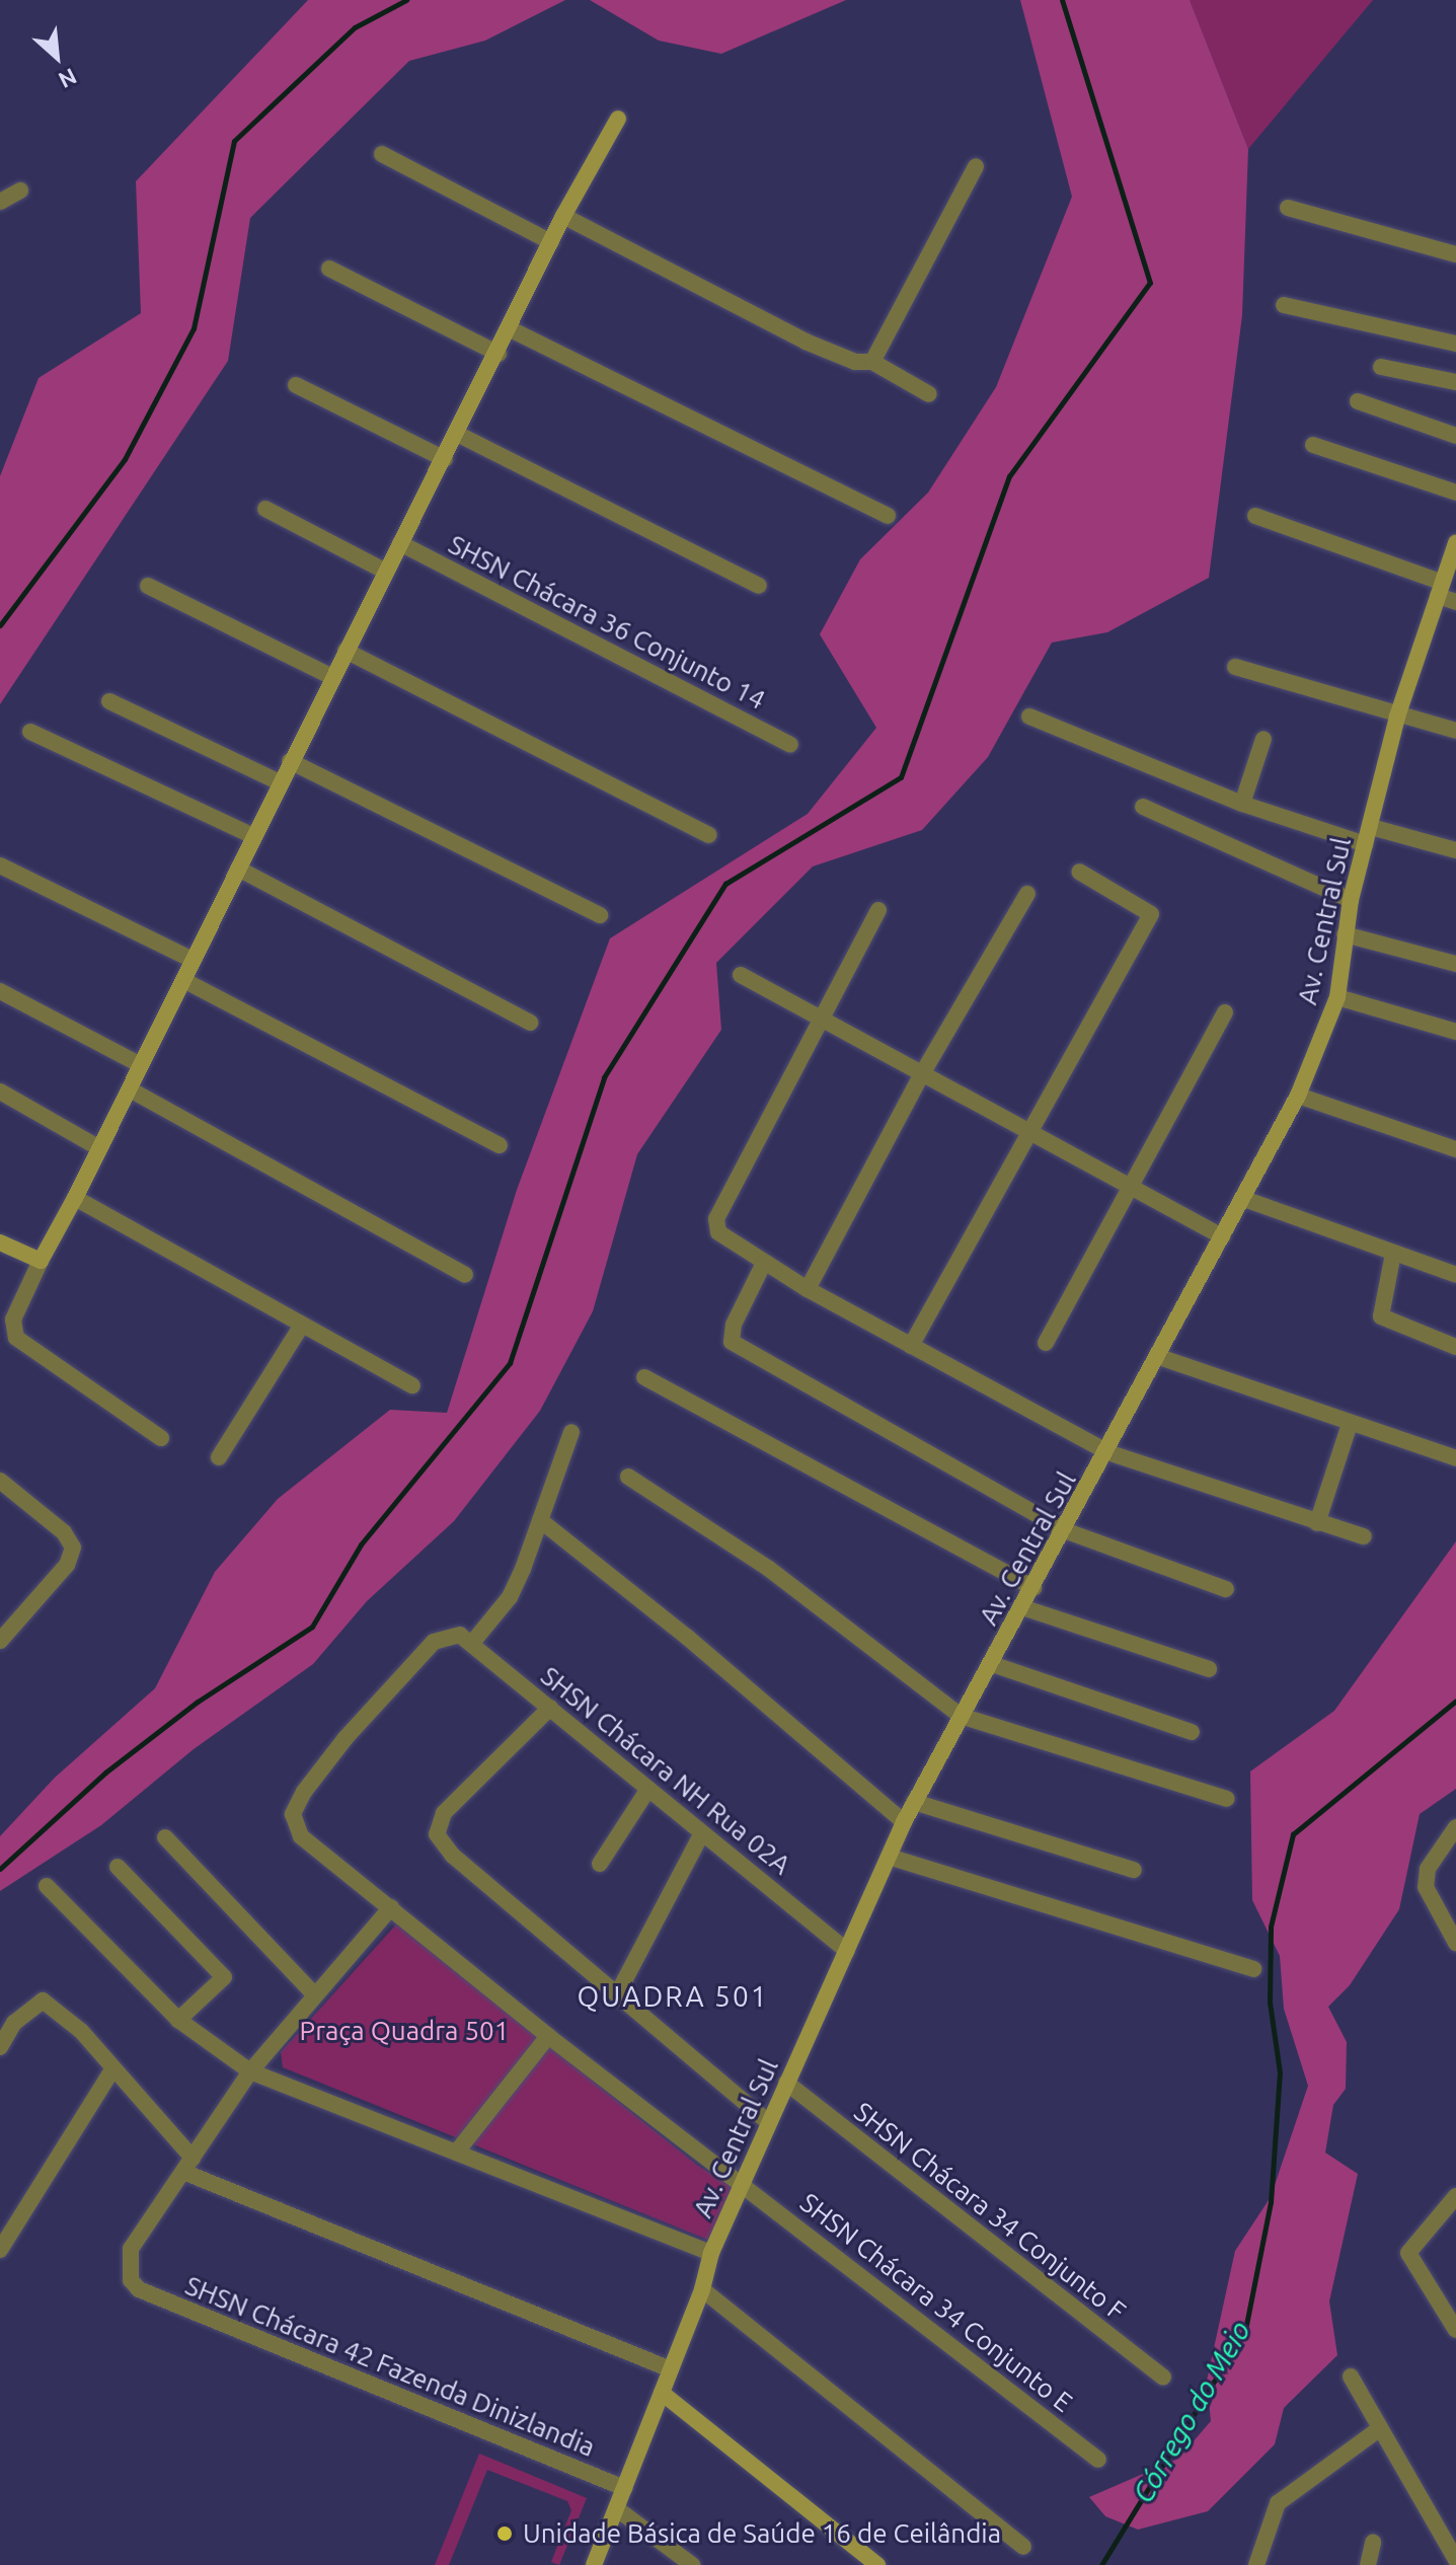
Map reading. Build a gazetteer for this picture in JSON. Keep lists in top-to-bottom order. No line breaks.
{"streets":{"street":["SHSN Chácara 36 Conjunto 14","Av. Central Sul","SHSN Chácara NH Rua 02A","SHSN Chácara 34 Conjunto F","SHSN Chácara 34 Conjunto E","SHSN Chácara 42 Fazenda Dinizlandia"]},"crossings":[["Av. Central Sul","SHSN Chácara NH Rua 02A"],["Av. Central Sul","SHSN Chácara 34 Conjunto F"],["Av. Central Sul","SHSN Chácara 34 Conjunto E"],["Av. Central Sul","SHSN Chácara 42 Fazenda Dinizlandia"],["SHSN Chácara NH Rua 02A","SHSN Chácara 34 Conjunto E"]],"districts":["QUADRA 501"],"water":["Córrego do Meio"],"parks":["Praça Quadra 501"],"places":["Unidade Básica de Saúde 16 de Ceilândia"],"north":"bottom right"}
